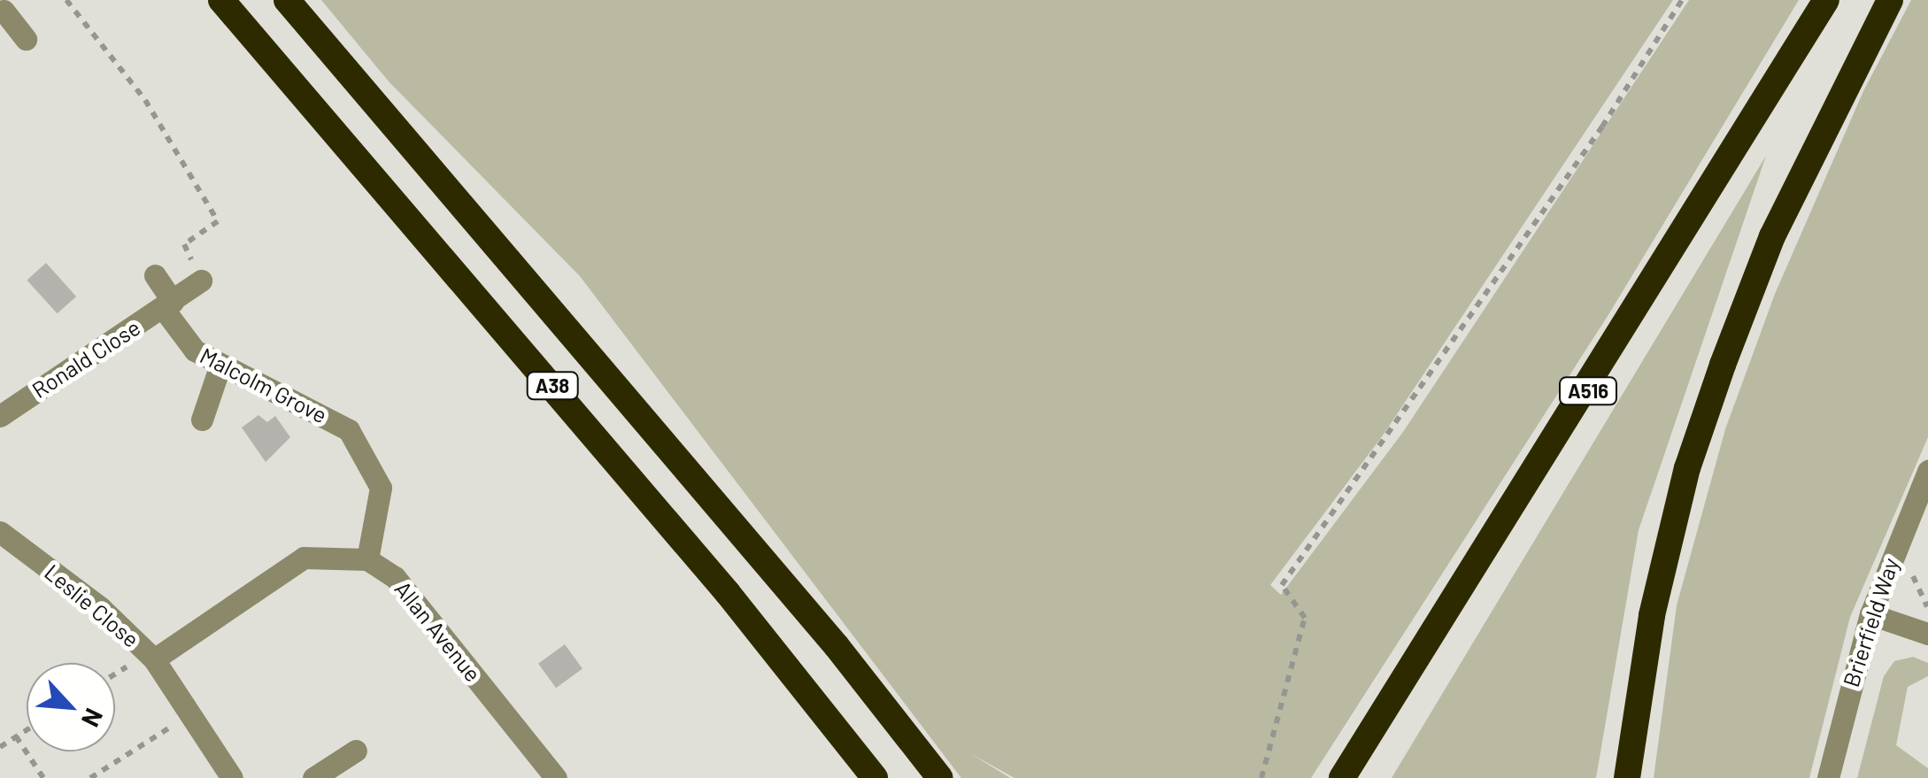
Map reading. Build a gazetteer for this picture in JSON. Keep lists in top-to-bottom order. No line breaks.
{"streets":{"highway":["A38","A516"],"street":["Ronald Close","Malcolm Grove","Leslie Close","Brierfield Way","Allan Avenue"]},"crossings":[["Ronald Close","Malcolm Grove"],["Malcolm Grove","Allan Avenue"]],"north":"bottom right"}
